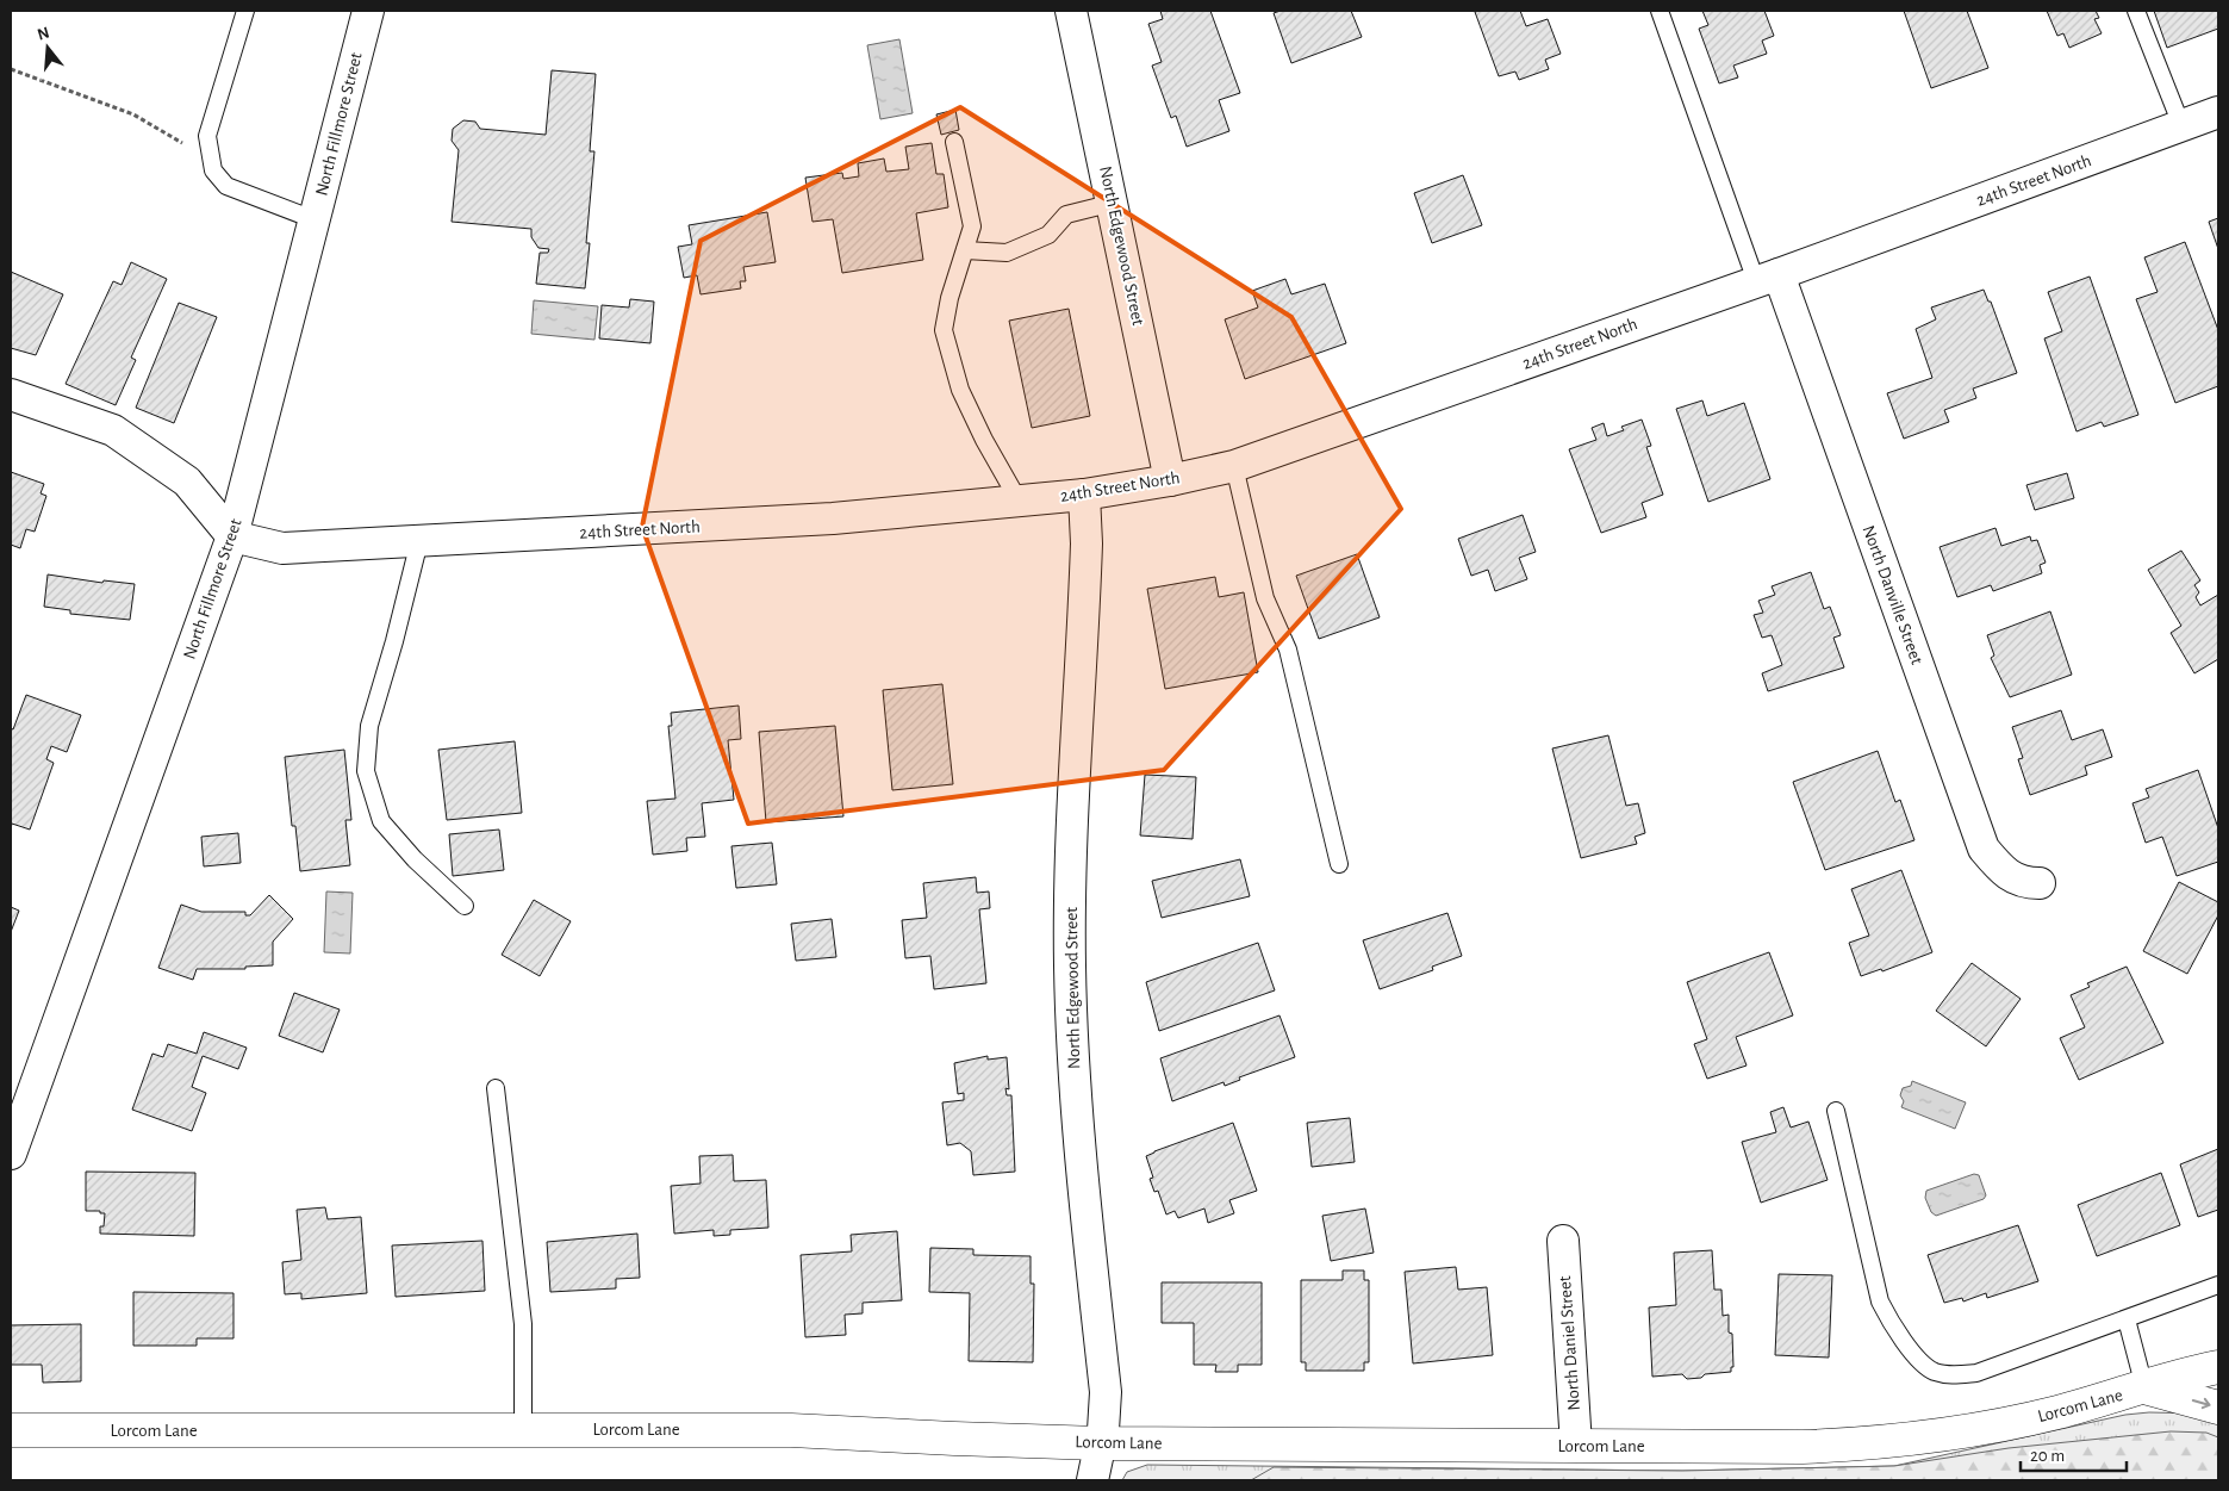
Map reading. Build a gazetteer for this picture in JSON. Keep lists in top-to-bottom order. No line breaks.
{"streets":{"street":["North Fillmore Street","24th Street North","North Edgewood Street","North Danville Street","North Daniel Street","Lorcom Lane"]},"crossings":[["North Fillmore Street","24th Street North"],["24th Street North","North Edgewood Street"],["24th Street North","North Danville Street"],["North Edgewood Street","Lorcom Lane"],["North Daniel Street","Lorcom Lane"]],"scale_bar":"20 m","north":"top"}
